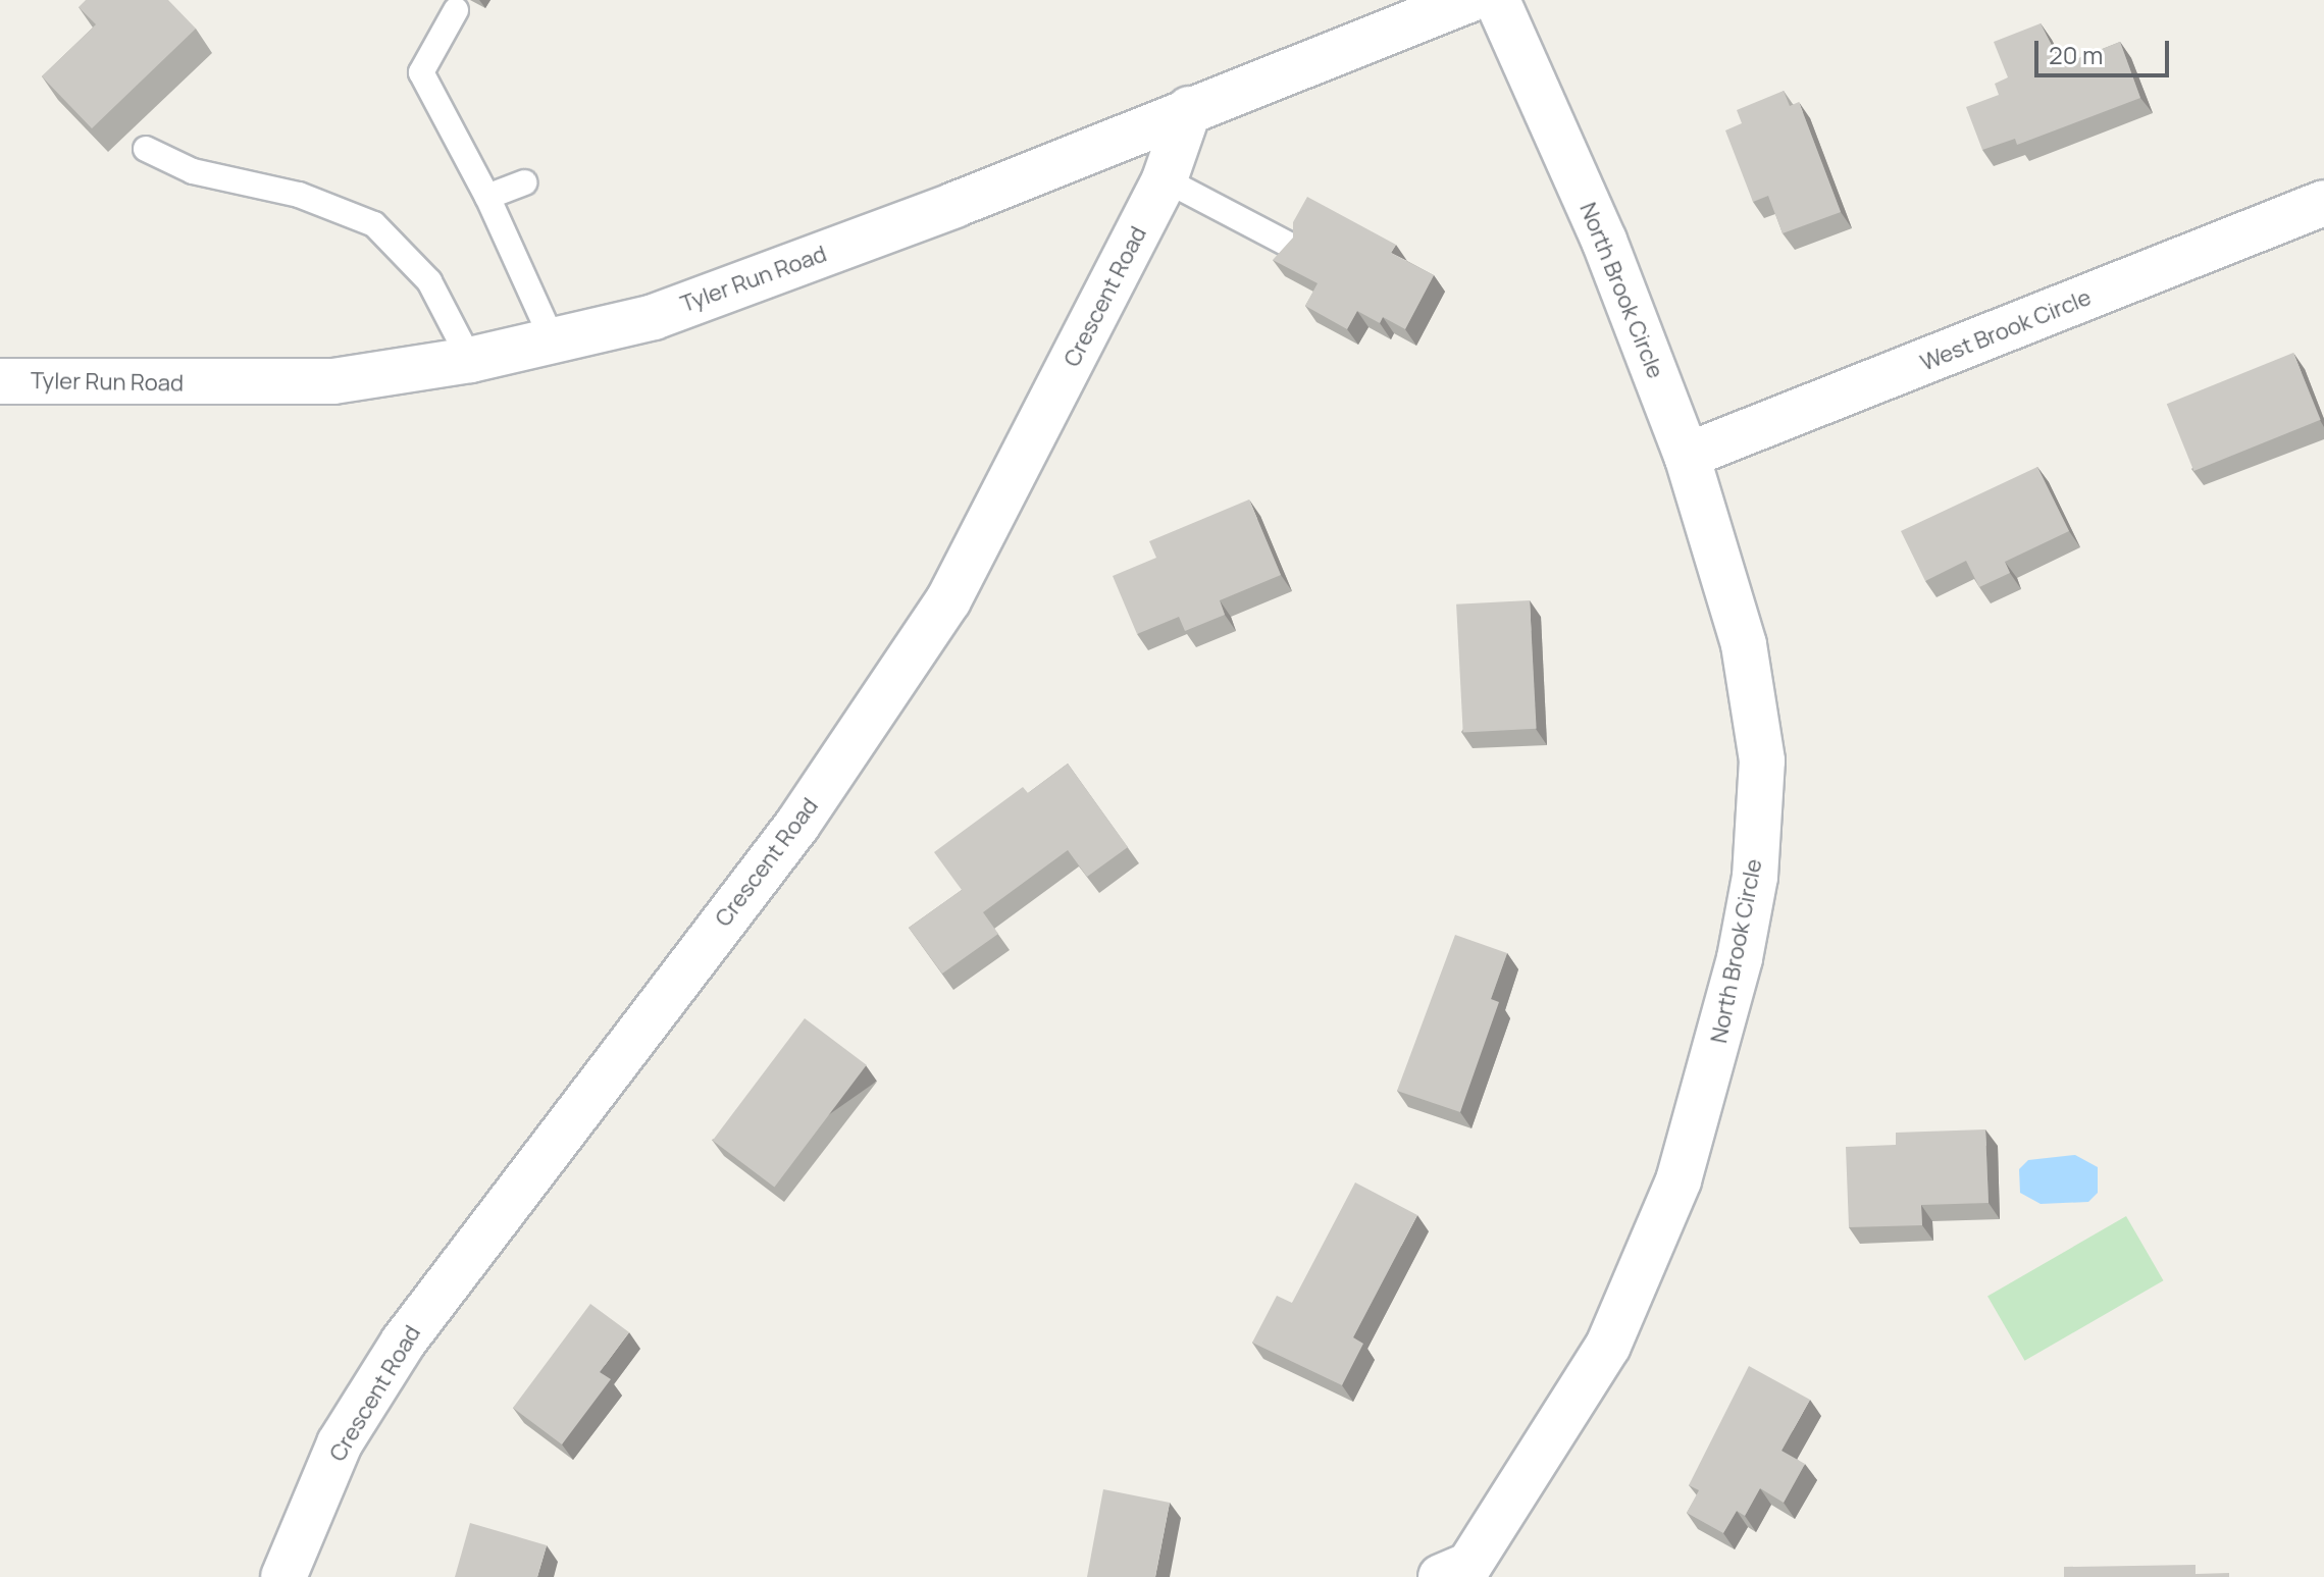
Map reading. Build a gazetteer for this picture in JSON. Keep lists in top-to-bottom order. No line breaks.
{"streets":{"street":["Tyler Run Road","North Brook Circle","Crescent Road","West Brook Circle"]},"crossings":[["Tyler Run Road","Crescent Road"],["North Brook Circle","West Brook Circle"]],"scale_bar":"20 m"}
